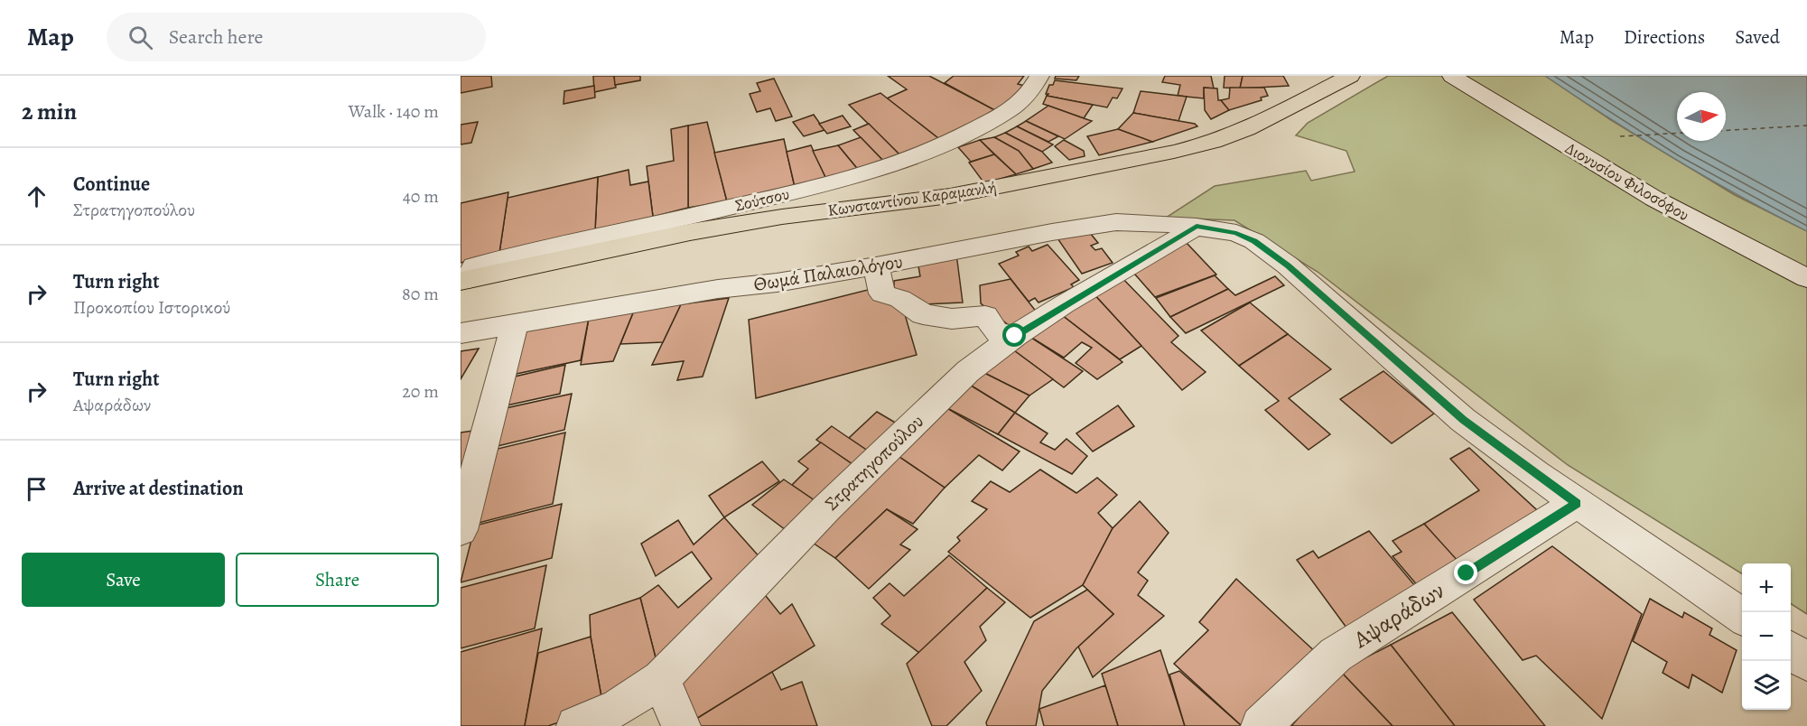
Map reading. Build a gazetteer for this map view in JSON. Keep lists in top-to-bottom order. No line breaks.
{"streets":{"main road":["Κωνσταντίνου Καραμανλή"],"street":["Διονυσίου Φιλοσόφου","Σούτσου","Θωμά Παλαιολόγου","Στρατηγοπούλου","Αψαράδων"]},"crossings":[["Κωνσταντίνου Καραμανλή","Σούτσου"],["Θωμά Παλαιολόγου","Στρατηγοπούλου"],["Θωμά Παλαιολόγου","Αψαράδων"]],"north":"right","page":{"header":"Map","search":"Search here","nav":["Map","Directions","Saved"],"heading":["2 min","Walk · 140 m"],"list":[["Continue","Στρατηγοπούλου","40 m"],["Turn right","Προκοπίου Ιστορικού","80 m"],["Turn right","Αψαράδων","20 m"],"Arrive at destination"],"buttons":["Save","Share"],"map_buttons":["+","−"]}}
